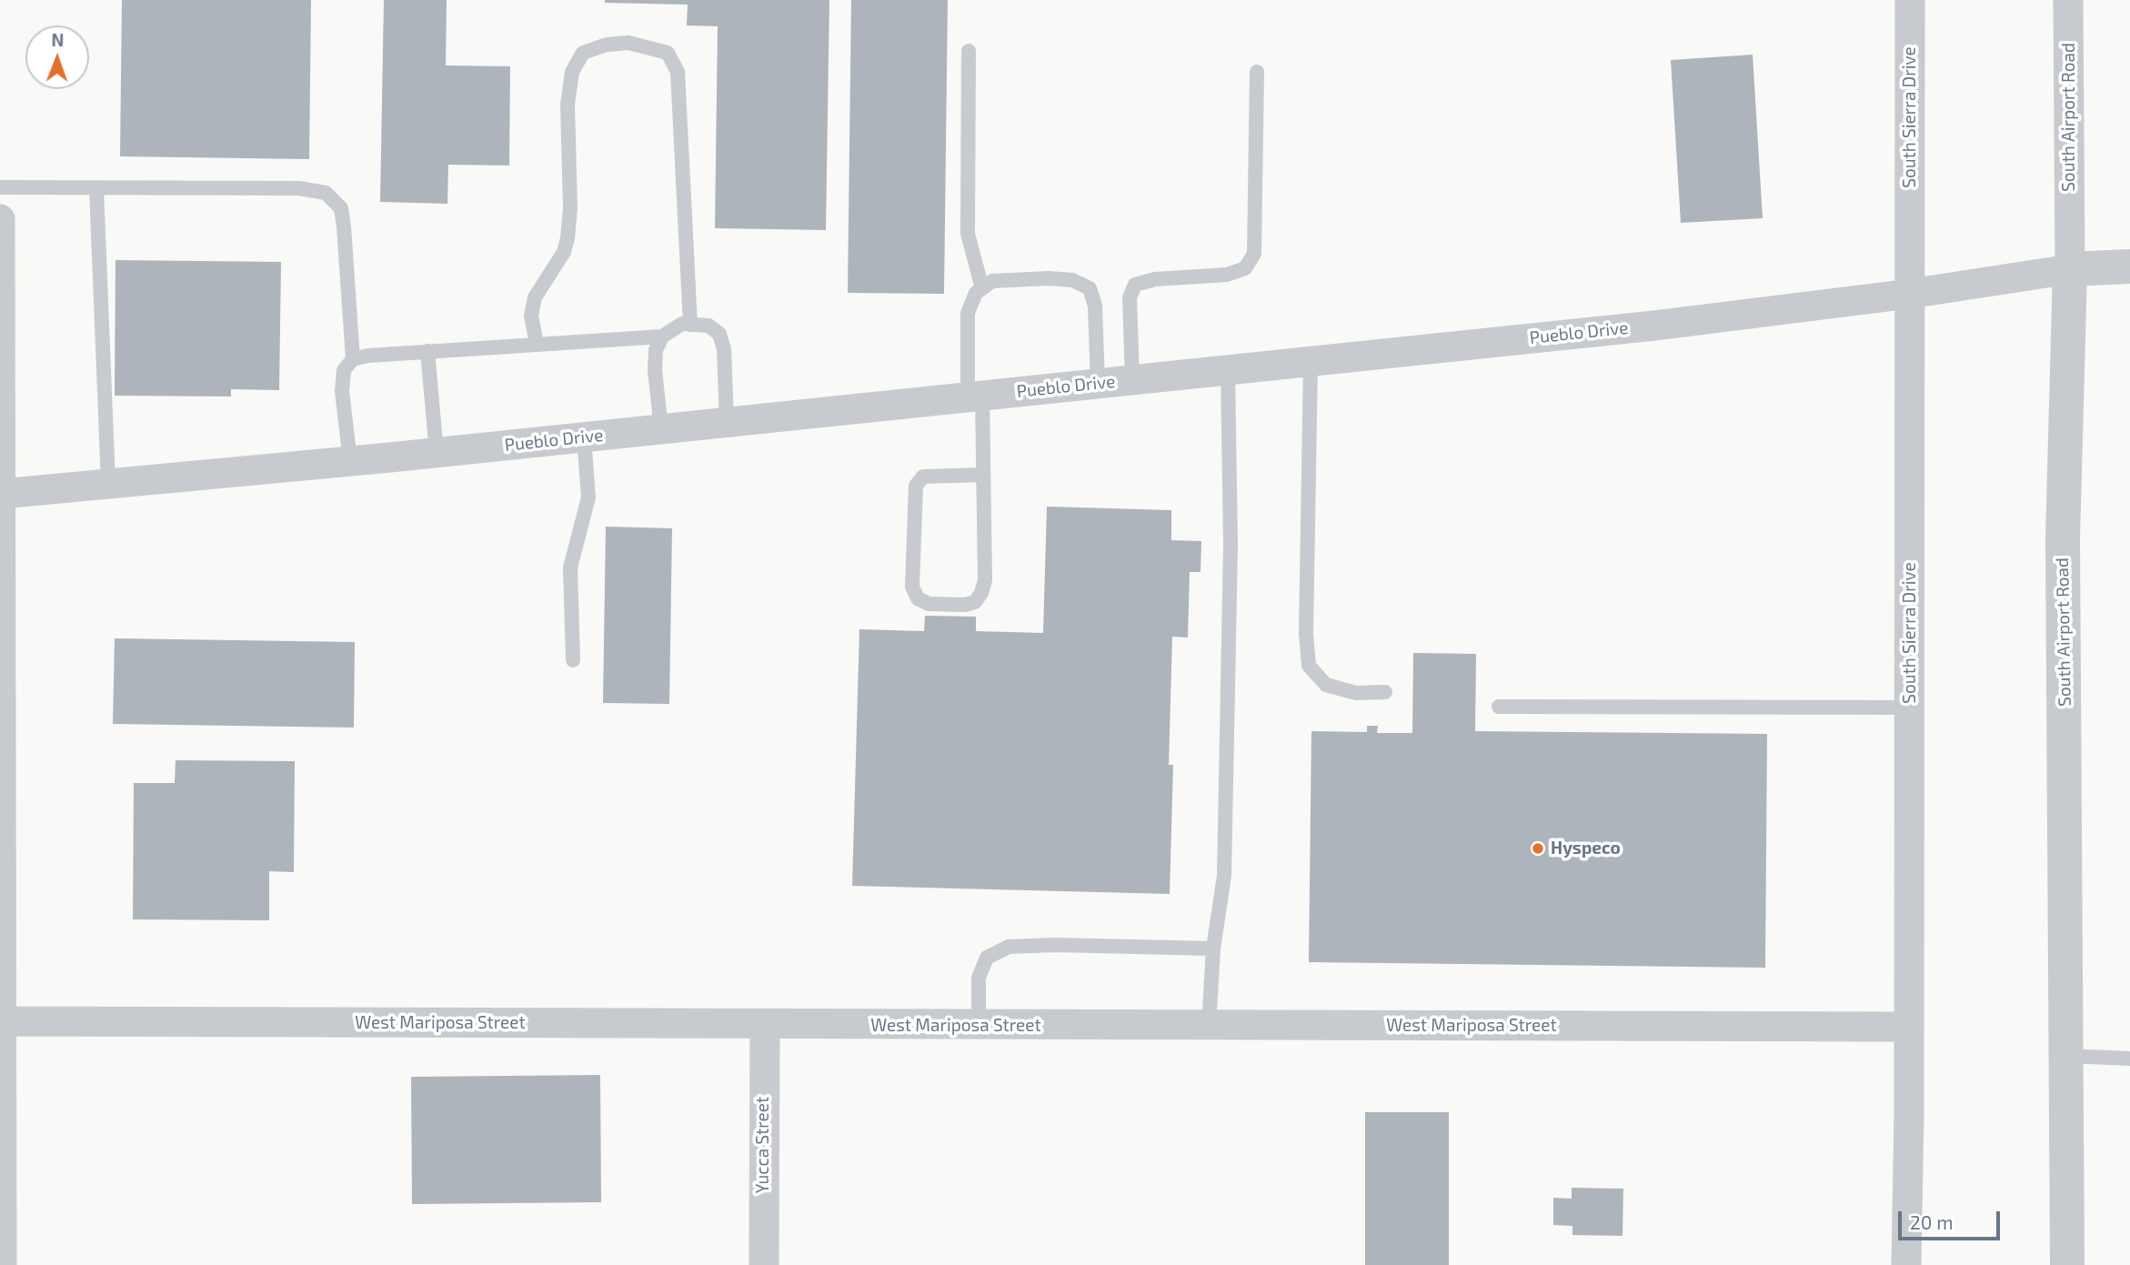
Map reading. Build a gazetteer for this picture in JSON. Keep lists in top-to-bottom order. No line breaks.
{"streets":{"street":["South Sierra Drive","South Airport Road","Pueblo Drive","West Mariposa Street","Yucca Street"]},"crossings":[["South Sierra Drive","Pueblo Drive"],["South Sierra Drive","West Mariposa Street"],["South Airport Road","Pueblo Drive"],["West Mariposa Street","Yucca Street"]],"places":["Hyspeco"],"scale_bar":"20 m","north":"top"}
